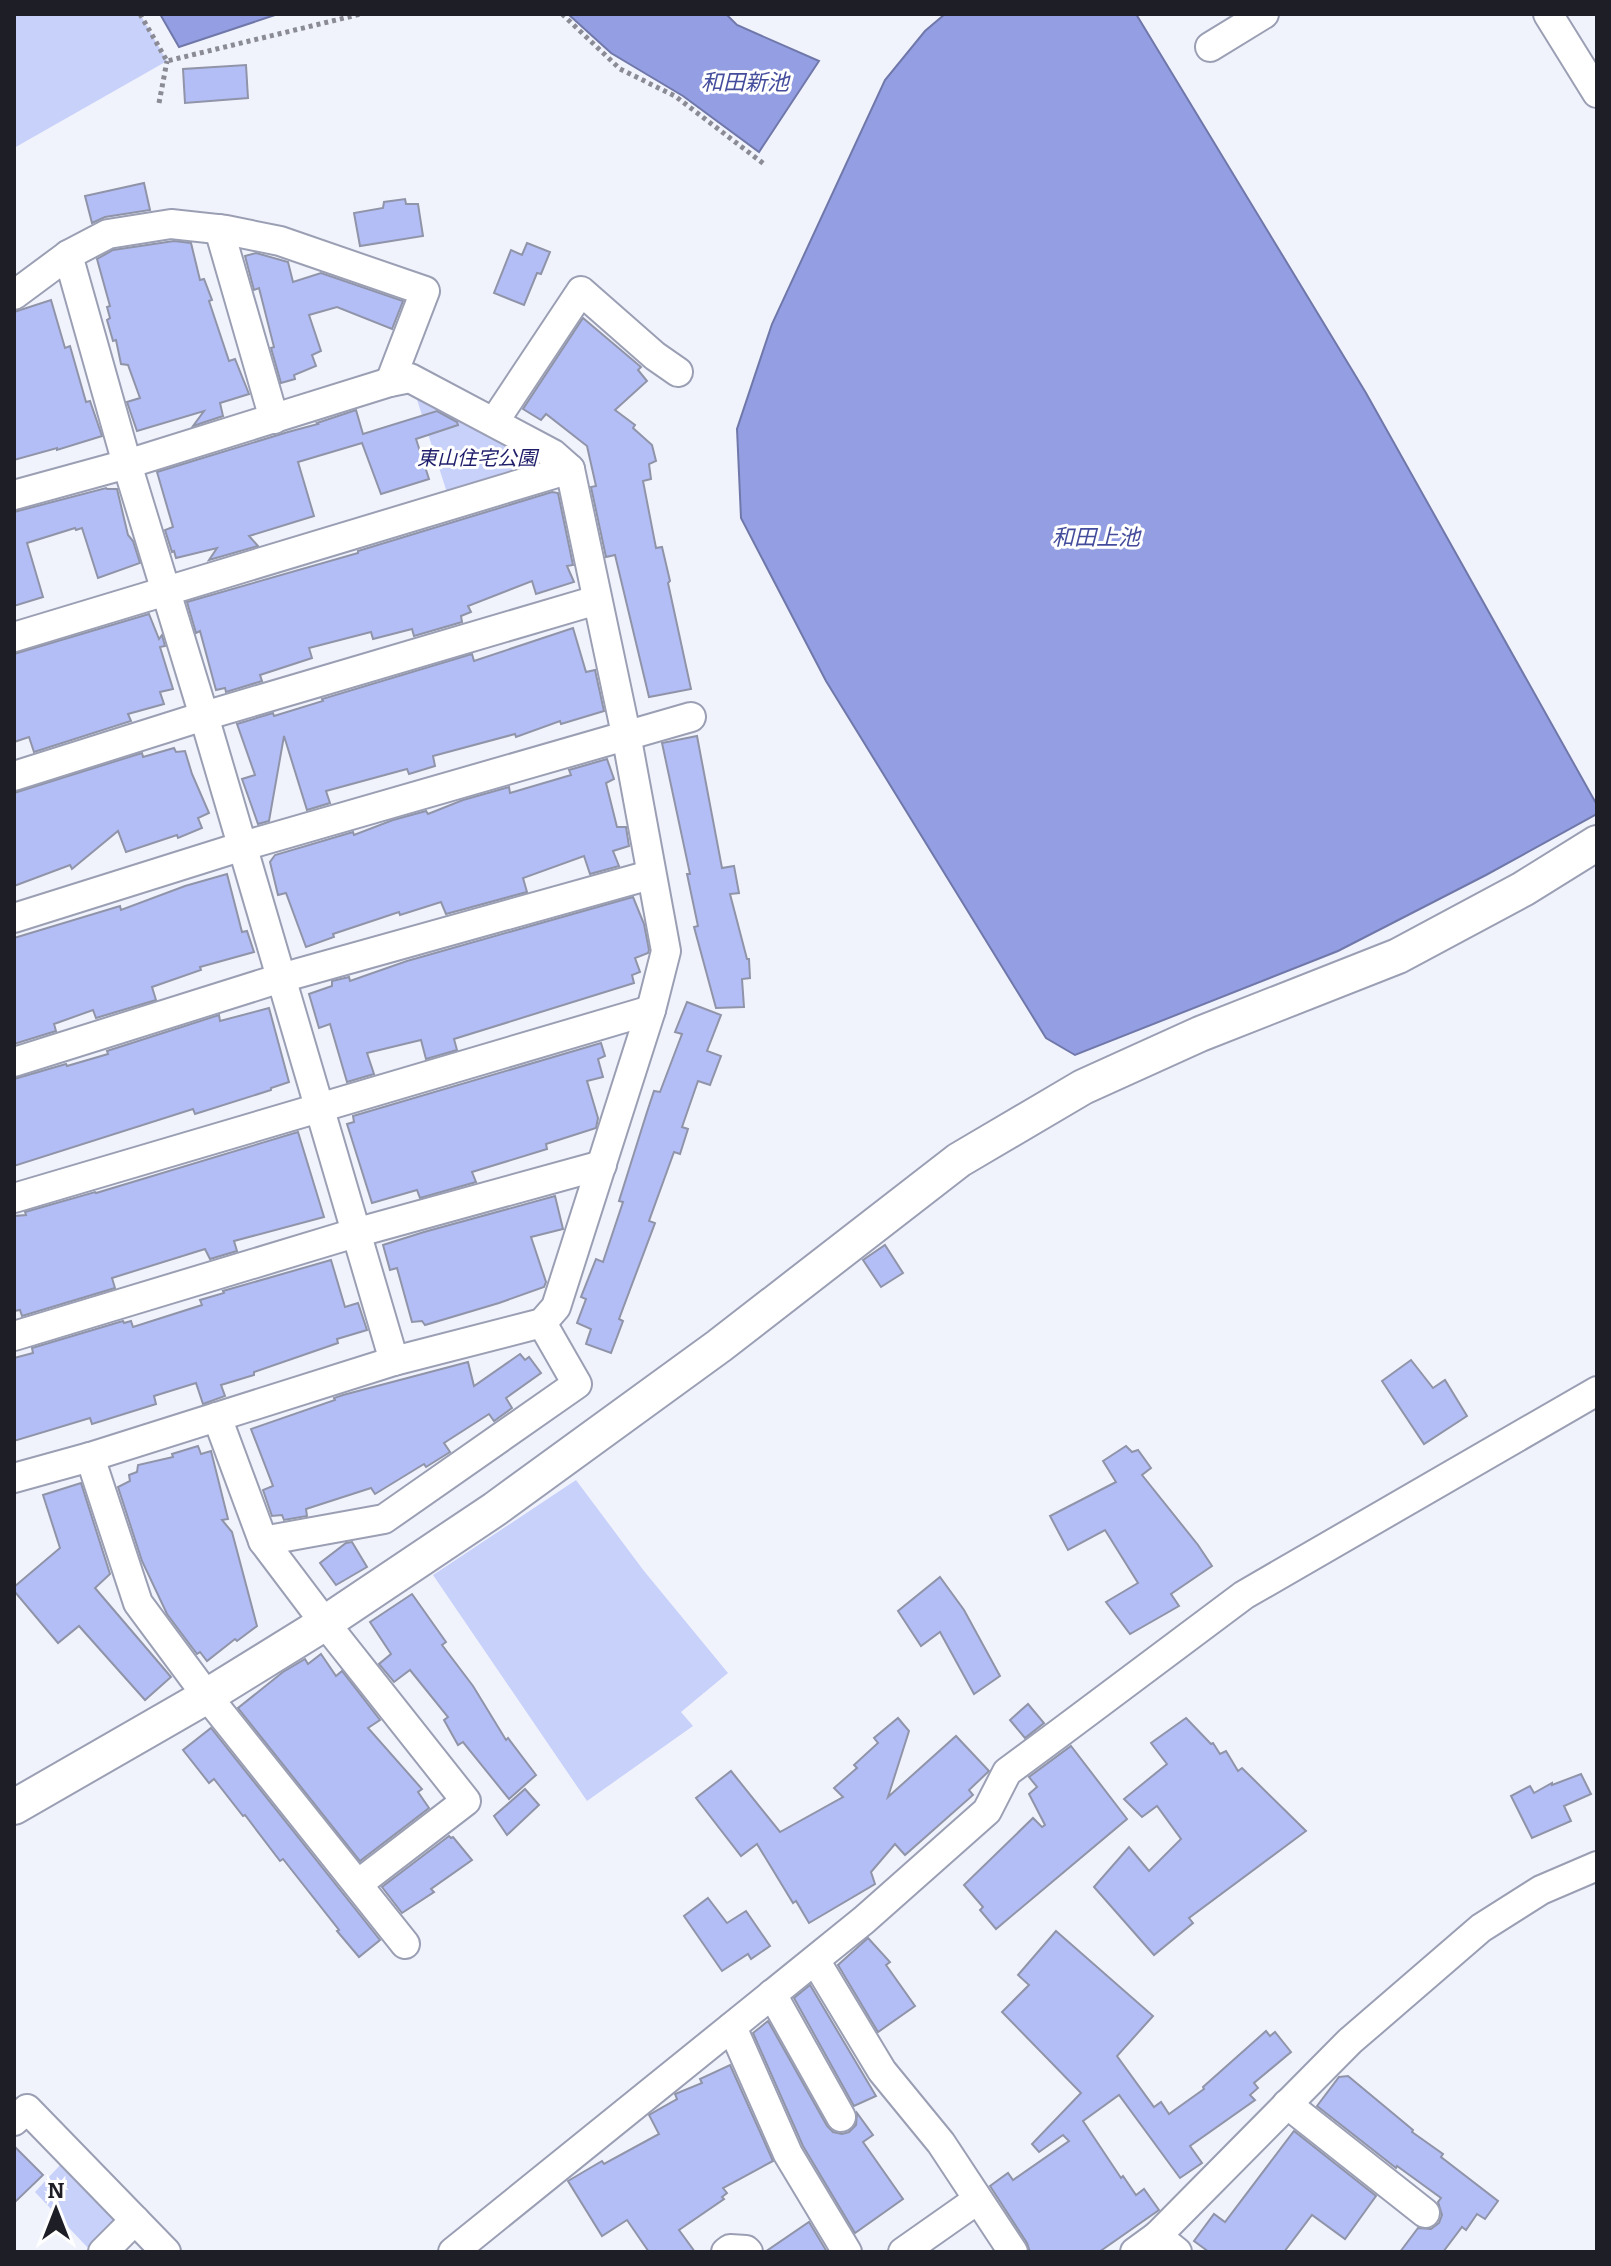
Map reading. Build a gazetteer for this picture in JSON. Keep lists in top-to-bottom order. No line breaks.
{"water":["和田新池","和田上池"],"parks":["東山住宅公園"],"north":"top"}
